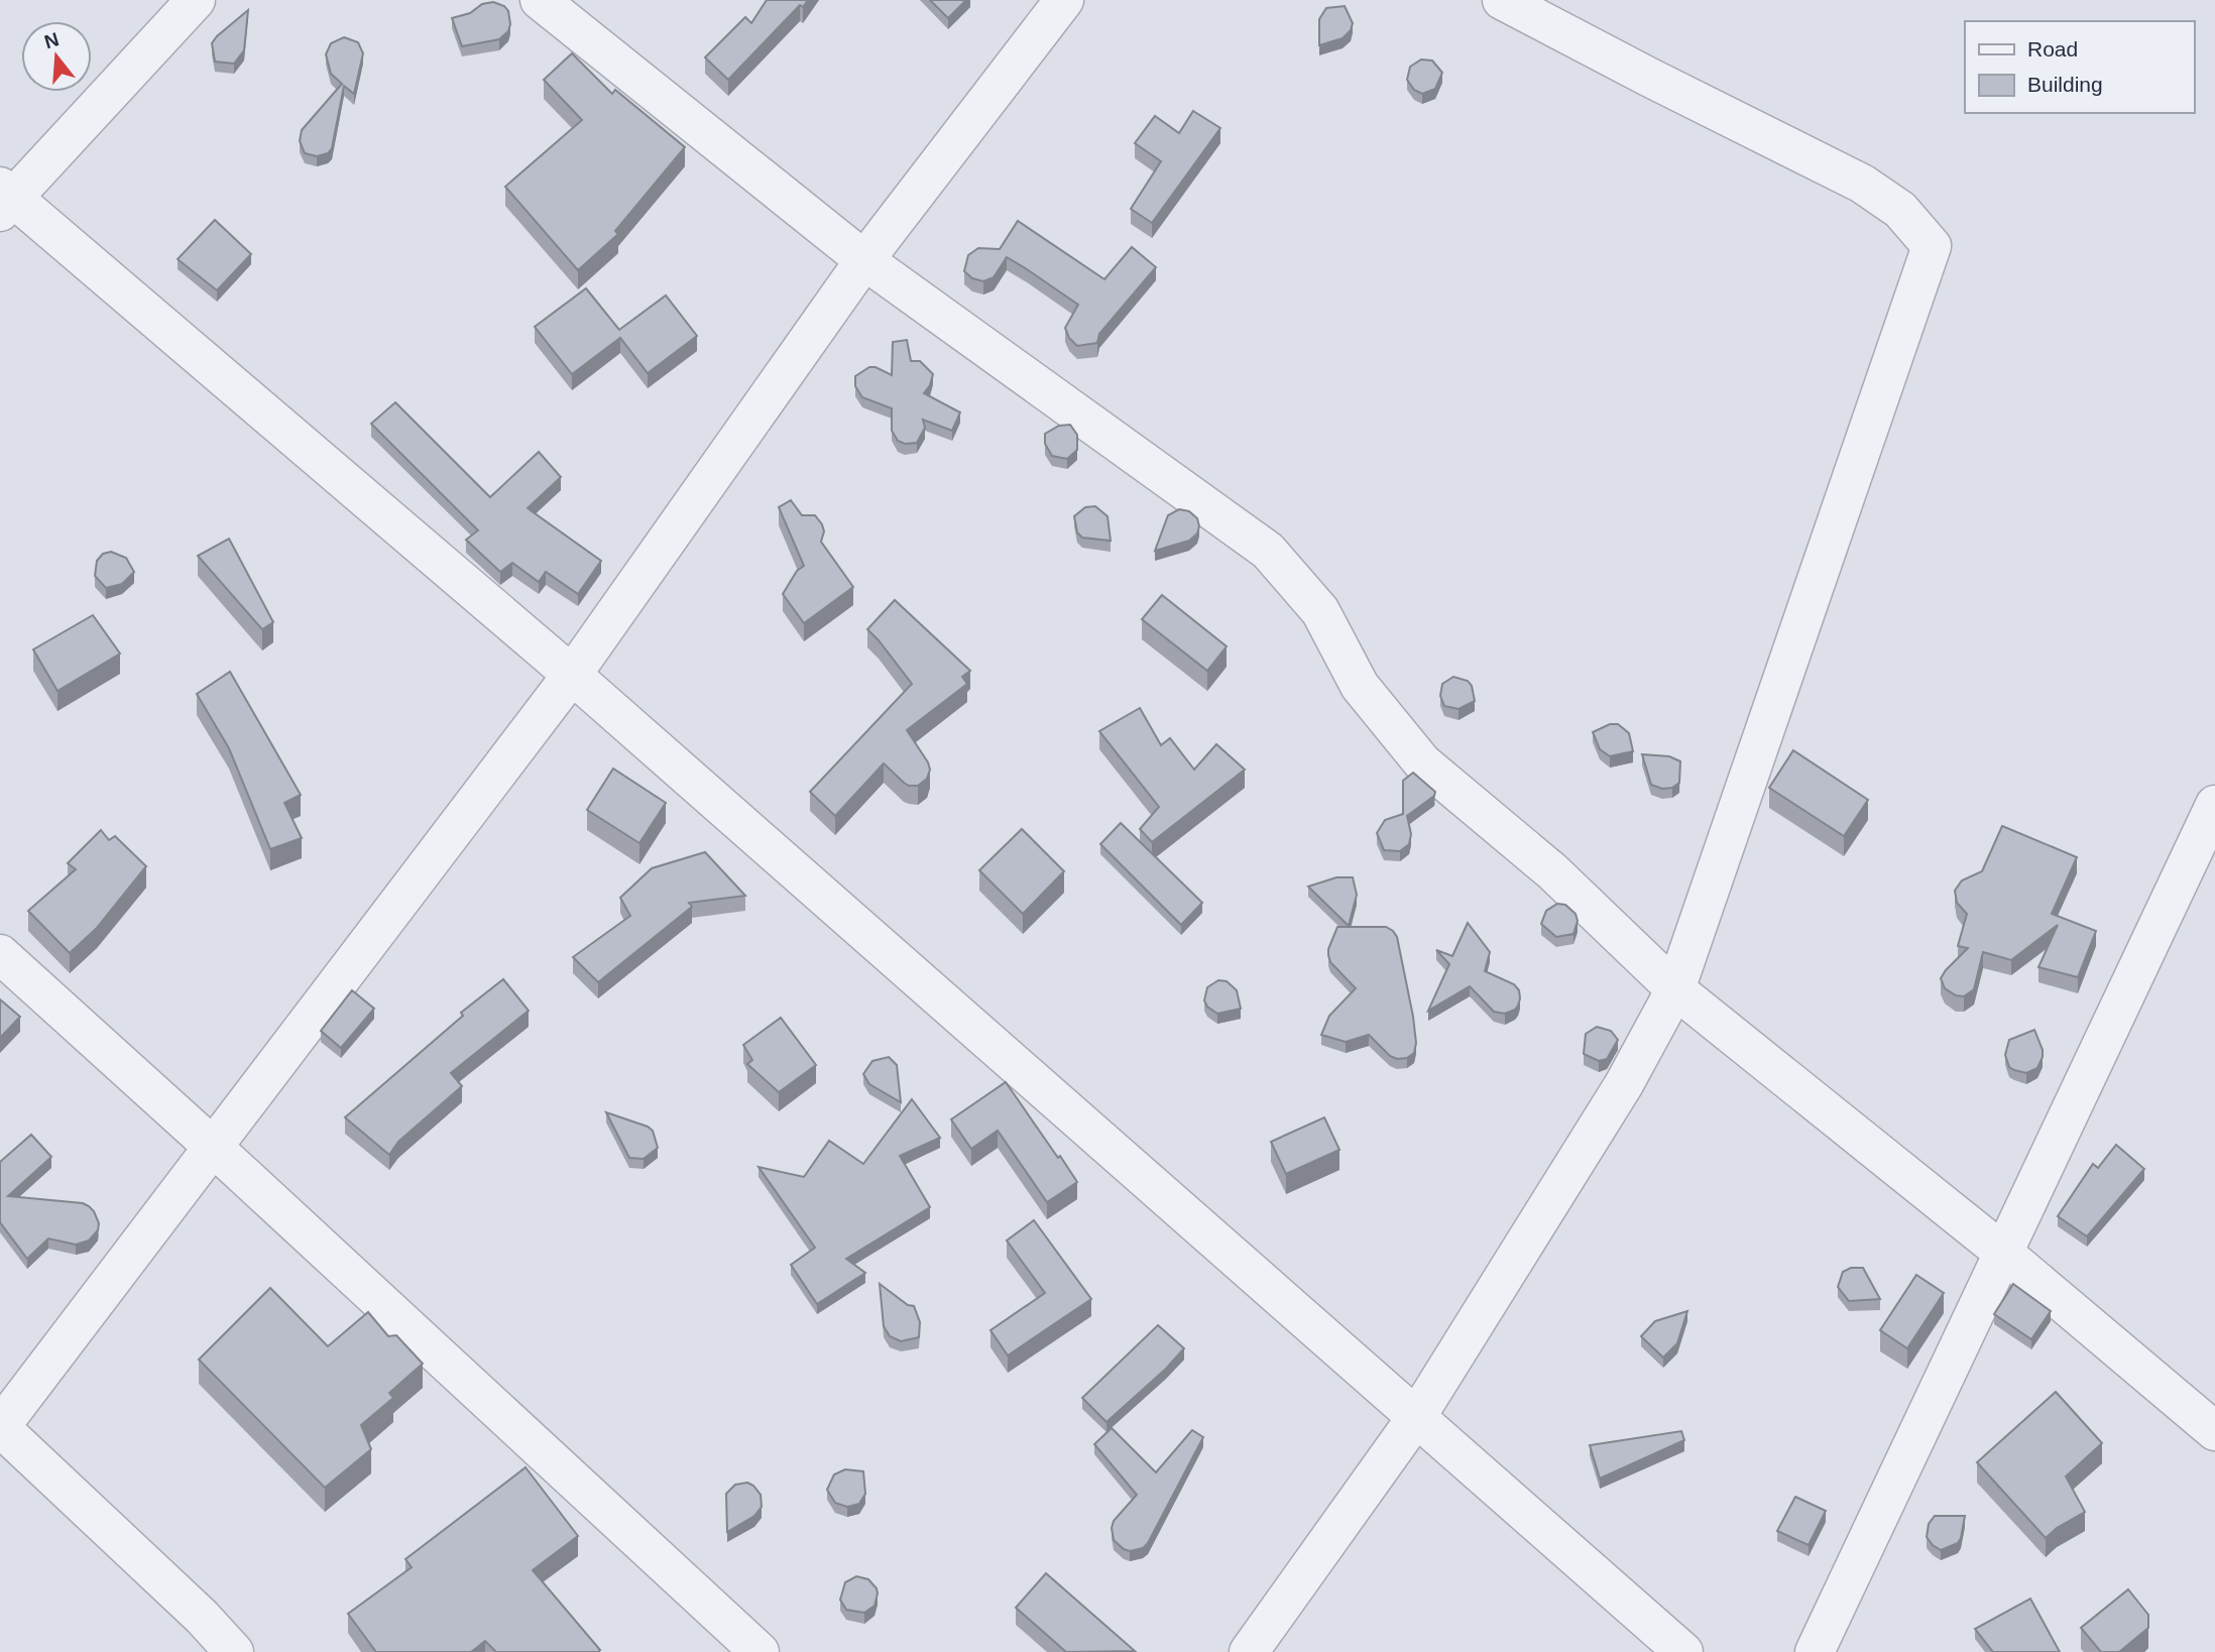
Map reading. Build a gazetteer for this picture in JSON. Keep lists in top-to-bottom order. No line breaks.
{"legend":["Road","Building"],"north":"top"}
